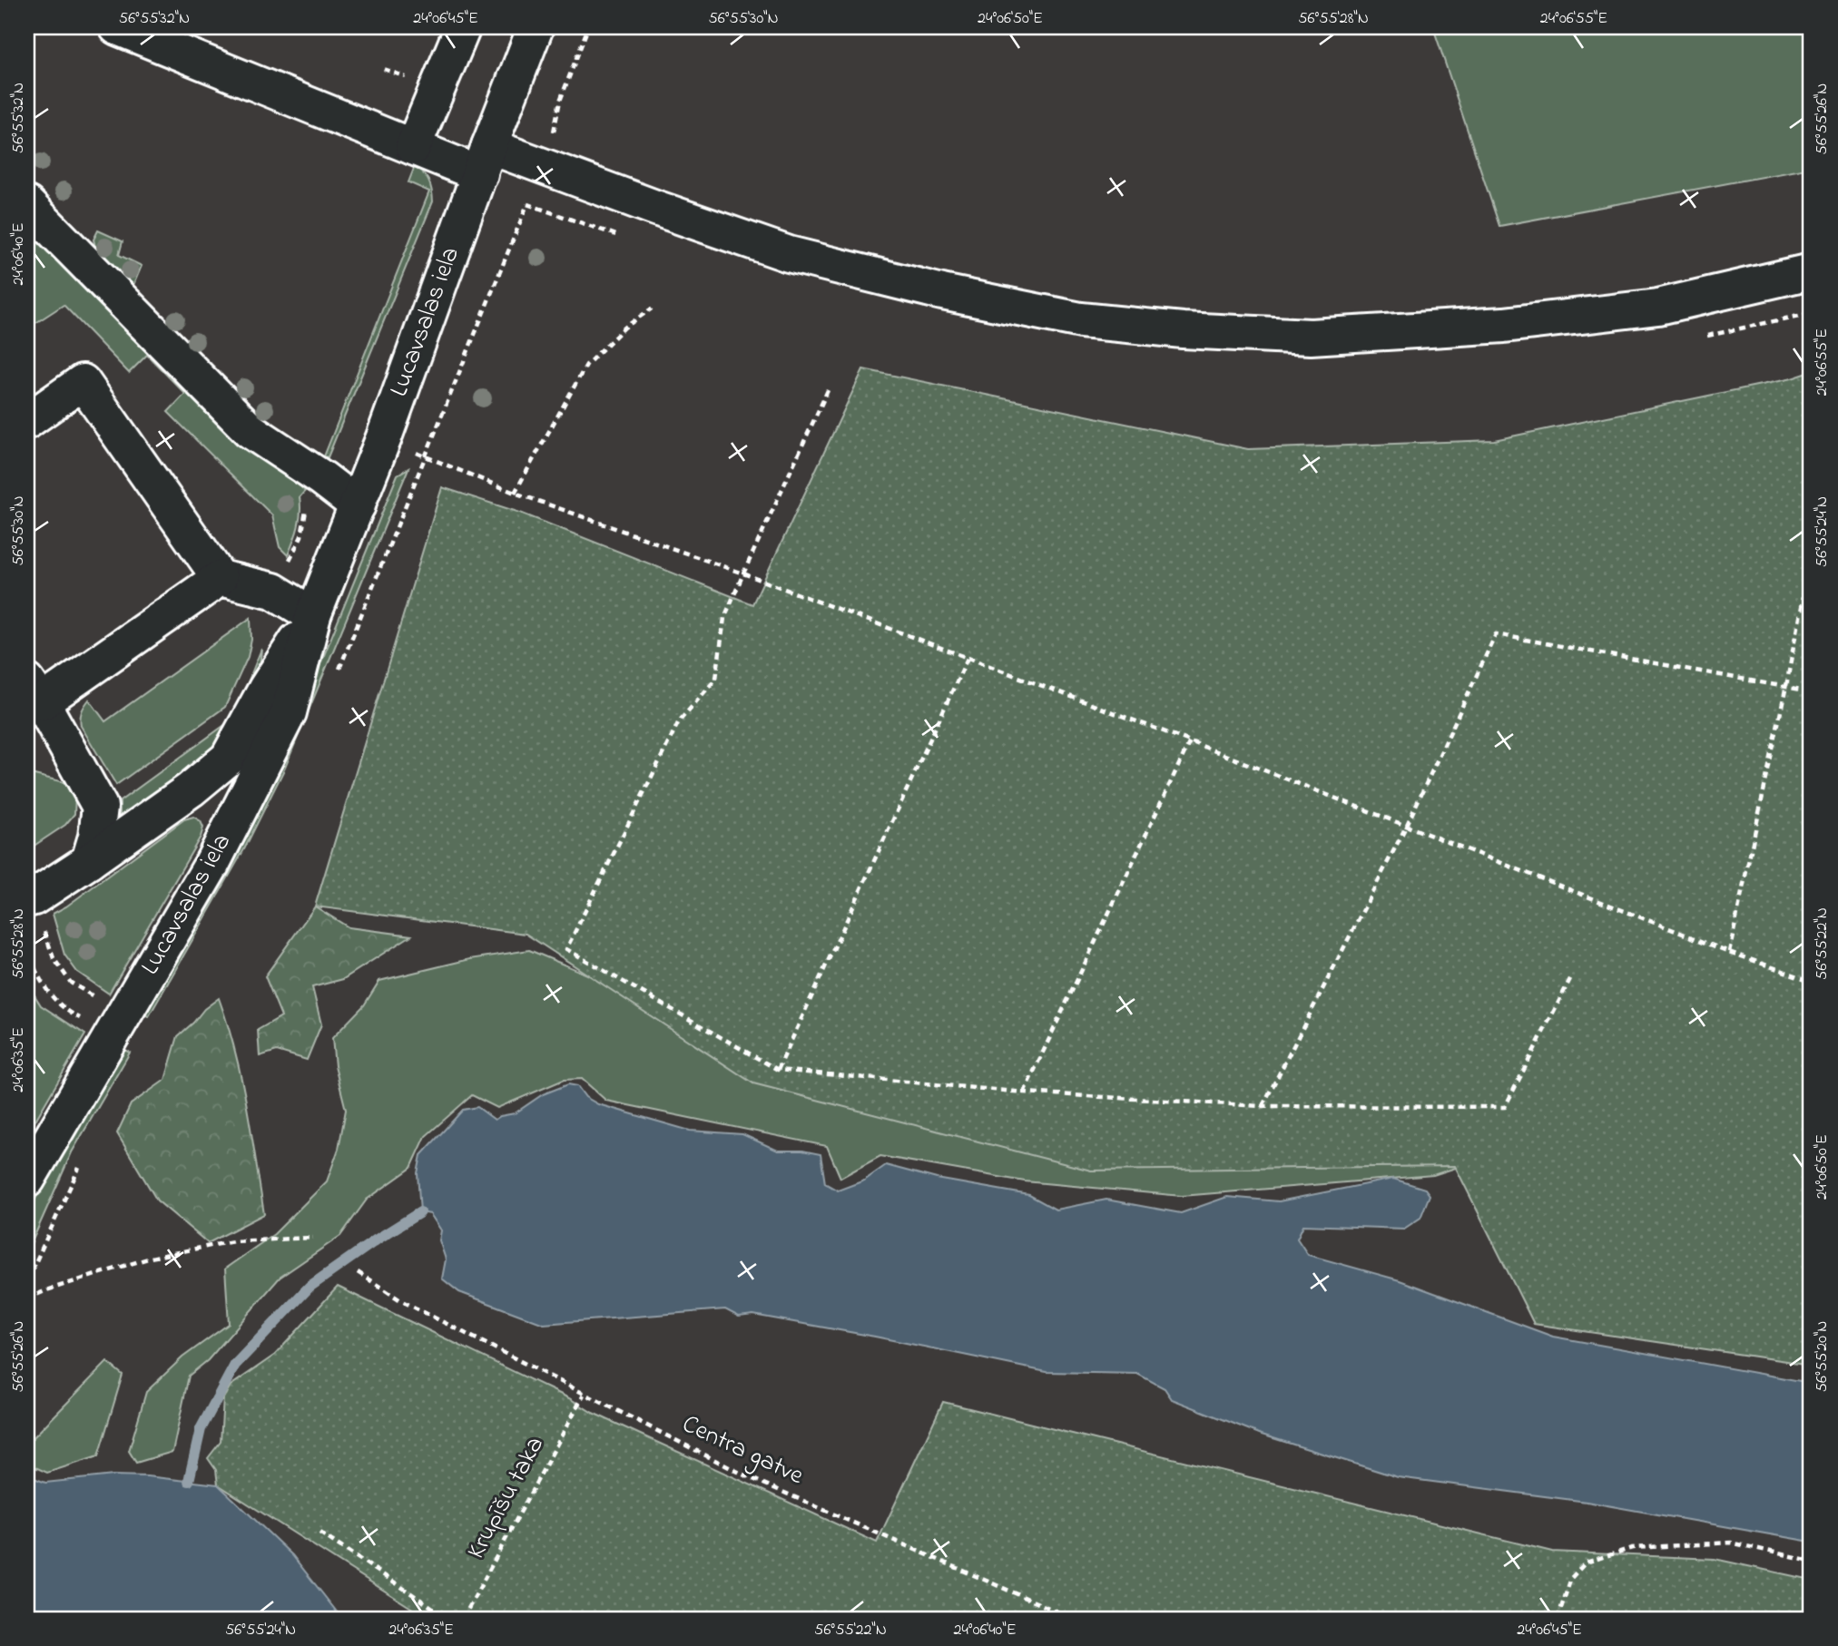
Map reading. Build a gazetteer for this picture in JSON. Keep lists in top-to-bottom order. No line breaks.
{"streets":{"street":["Lucavsalas iela"],"path":["Centra gatve","Krupīšu taka"]},"crossings":[["Centra gatve","Krupīšu taka"]],"coordinates":["56°55'32\"N","24°06'45\"E","56°55'30\"N","24°06'50\"E","56°55'28\"N","24°06'55\"E","56°55'26\"N","24°06'40\"E","56°55'24\"N","56°55'22\"N","24°06'35\"E","56°55'20\"N"]}
